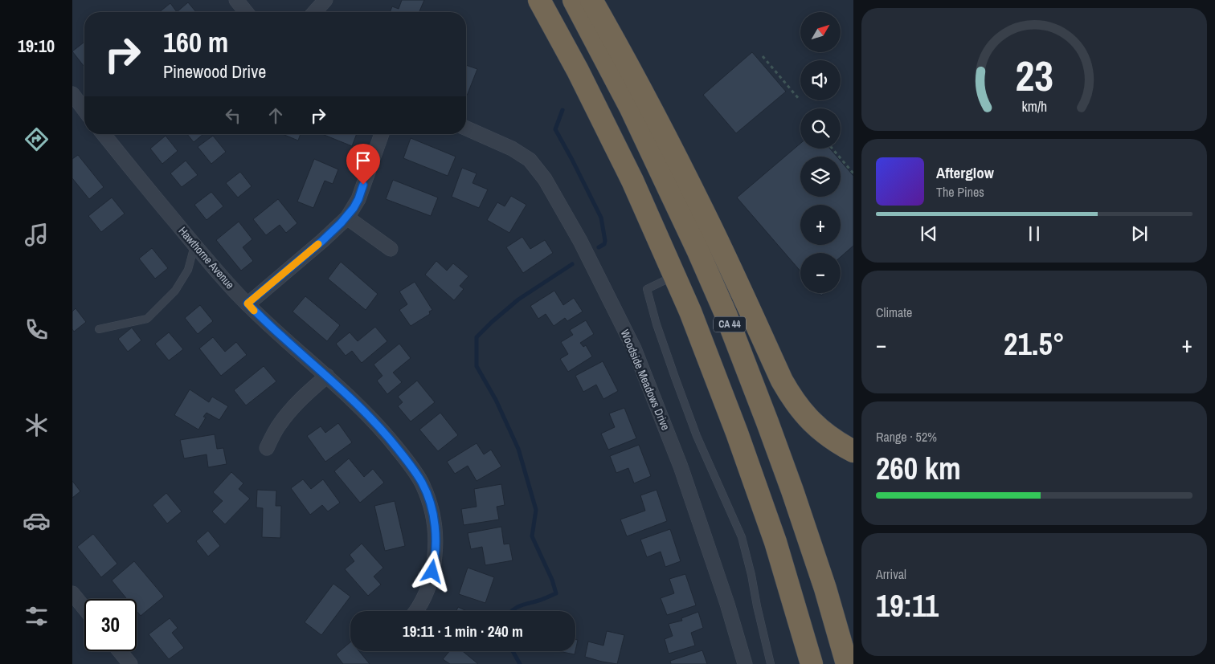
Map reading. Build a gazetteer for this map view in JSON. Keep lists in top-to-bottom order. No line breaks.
{"streets":{"highway":["CA 44"],"street":["Hawthorne Avenue","Woodside Meadows Drive"]},"north":"top right","page":{"tabs":"19:10","map_buttons":["+","−"],"turn":["160 m","Pinewood Drive"],"song":["Afterglow","The Pines"],"tile":["Climate",["Range · 52%","260 km"],["Arrival","19:11"]],"heat":["−","21.5°","+"],"limit":"30","trip":"19:11 · 1 min · 240 m","gauge":["23","km/h"]}}
